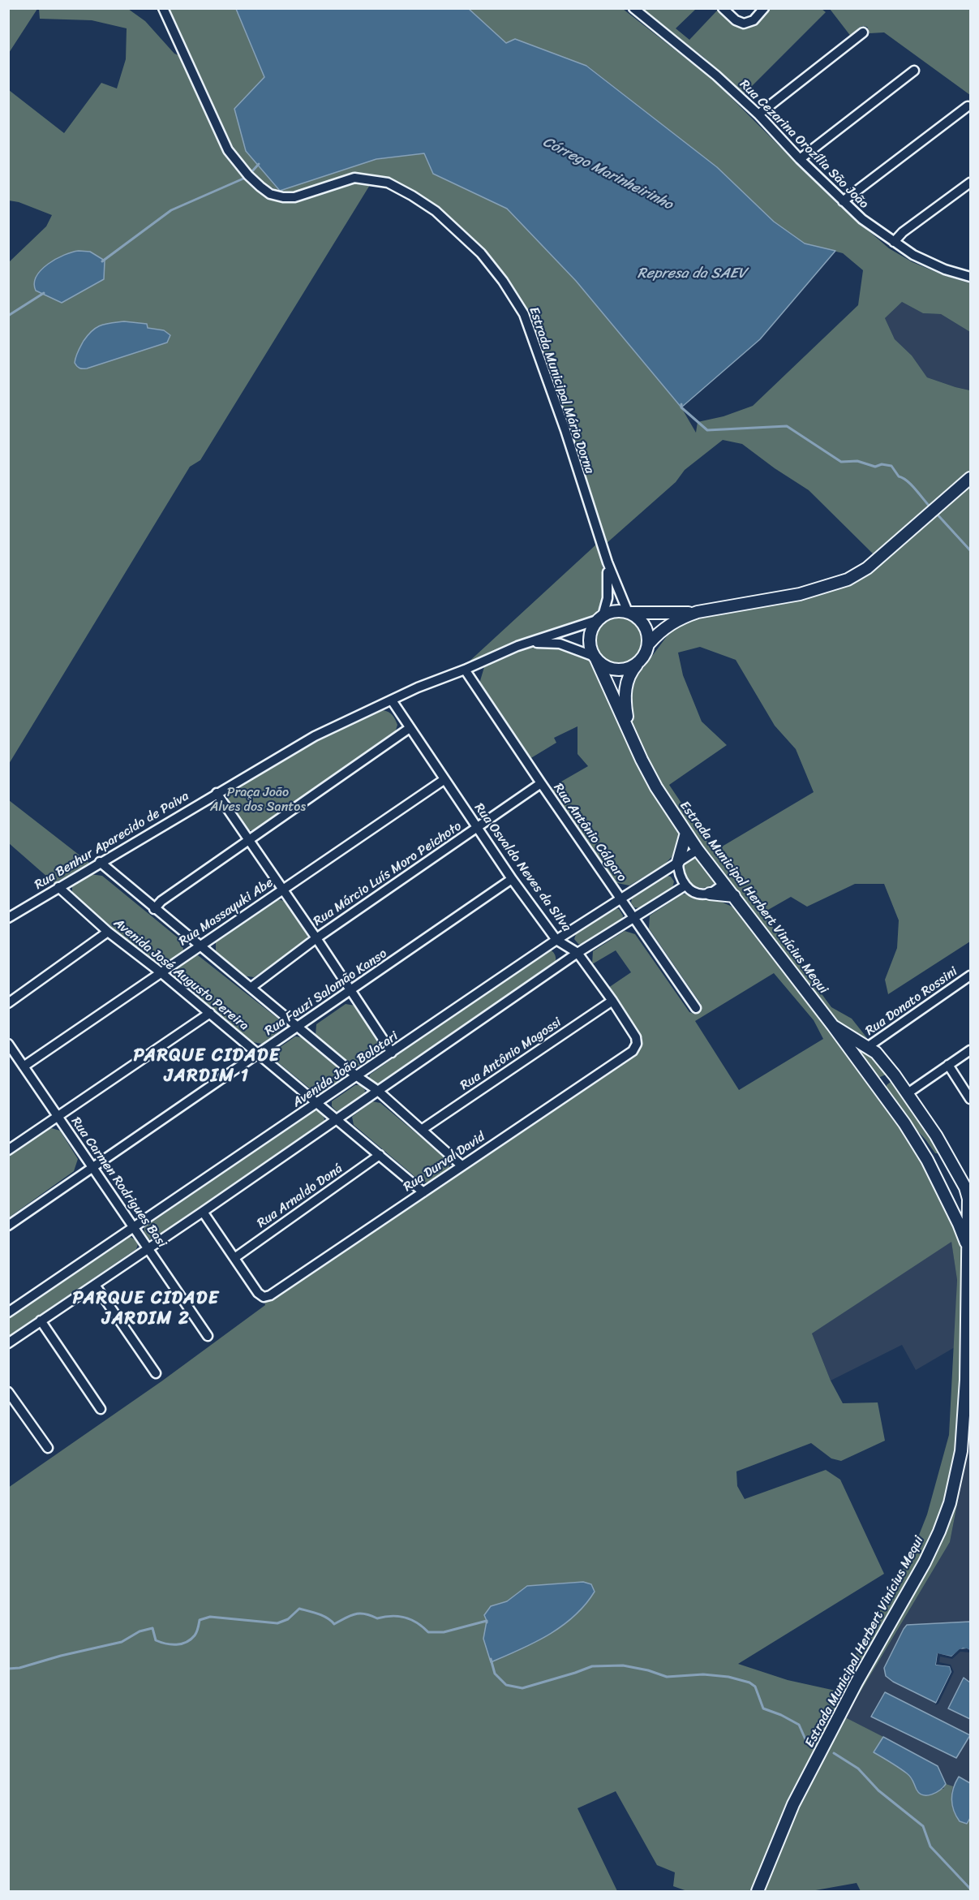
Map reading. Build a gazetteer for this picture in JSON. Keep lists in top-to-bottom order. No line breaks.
{"streets":{"main road":["Estrada Municipal Herbert Vinícius Mequi"],"street":["Rua Cezarina Orozília São João","Estrada Municipal Mário Dorna","Rua Antônio Cálgaro","Rua Benhur Aparecido de Paiva","Rua Osvaldo Neves da Silva","Rua Márcio Luís Moro Peichoto","Rua Massayuki Abe","Avenida José Augusto Pereira","Rua Fauzi Salomão Kanso","Rua Donato Rossini","Rua Antônio Magossi","Avenida João Bolotari","Rua Durval David","Rua Carmen Rodrigues Basi","Rua Arnaldo Doná"]},"crossings":[["Rua Antônio Cálgaro","Rua Benhur Aparecido de Paiva"],["Rua Antônio Cálgaro","Rua Márcio Luís Moro Peichoto"],["Rua Antônio Cálgaro","Avenida João Bolotari"],["Rua Benhur Aparecido de Paiva","Rua Osvaldo Neves da Silva"],["Rua Benhur Aparecido de Paiva","Estrada Municipal Herbert Vinícius Mequi"],["Rua Benhur Aparecido de Paiva","Avenida José Augusto Pereira"],["Rua Osvaldo Neves da Silva","Rua Márcio Luís Moro Peichoto"],["Rua Osvaldo Neves da Silva","Rua Massayuki Abe"],["Rua Osvaldo Neves da Silva","Rua Fauzi Salomão Kanso"],["Rua Osvaldo Neves da Silva","Rua Antônio Magossi"],["Rua Osvaldo Neves da Silva","Avenida João Bolotari"],["Rua Osvaldo Neves da Silva","Rua Durval David"],["Estrada Municipal Herbert Vinícius Mequi","Rua Donato Rossini"],["Estrada Municipal Herbert Vinícius Mequi","Avenida João Bolotari"],["Rua Massayuki Abe","Avenida José Augusto Pereira"],["Rua Massayuki Abe","Rua Carmen Rodrigues Basi"],["Avenida José Augusto Pereira","Rua Fauzi Salomão Kanso"],["Avenida José Augusto Pereira","Avenida João Bolotari"],["Avenida José Augusto Pereira","Rua Durval David"],["Avenida José Augusto Pereira","Rua Arnaldo Doná"],["Rua Fauzi Salomão Kanso","Rua Carmen Rodrigues Basi"],["Avenida João Bolotari","Rua Carmen Rodrigues Basi"],["Rua Durval David","Rua Arnaldo Doná"]],"districts":["PARQUE CIDADE JARDIM 1","PARQUE CIDADE JARDIM 2"],"water":["Córrego Marinheirinho","Represa da SAEV"],"parks":["Praça João Alves dos Santos"]}
